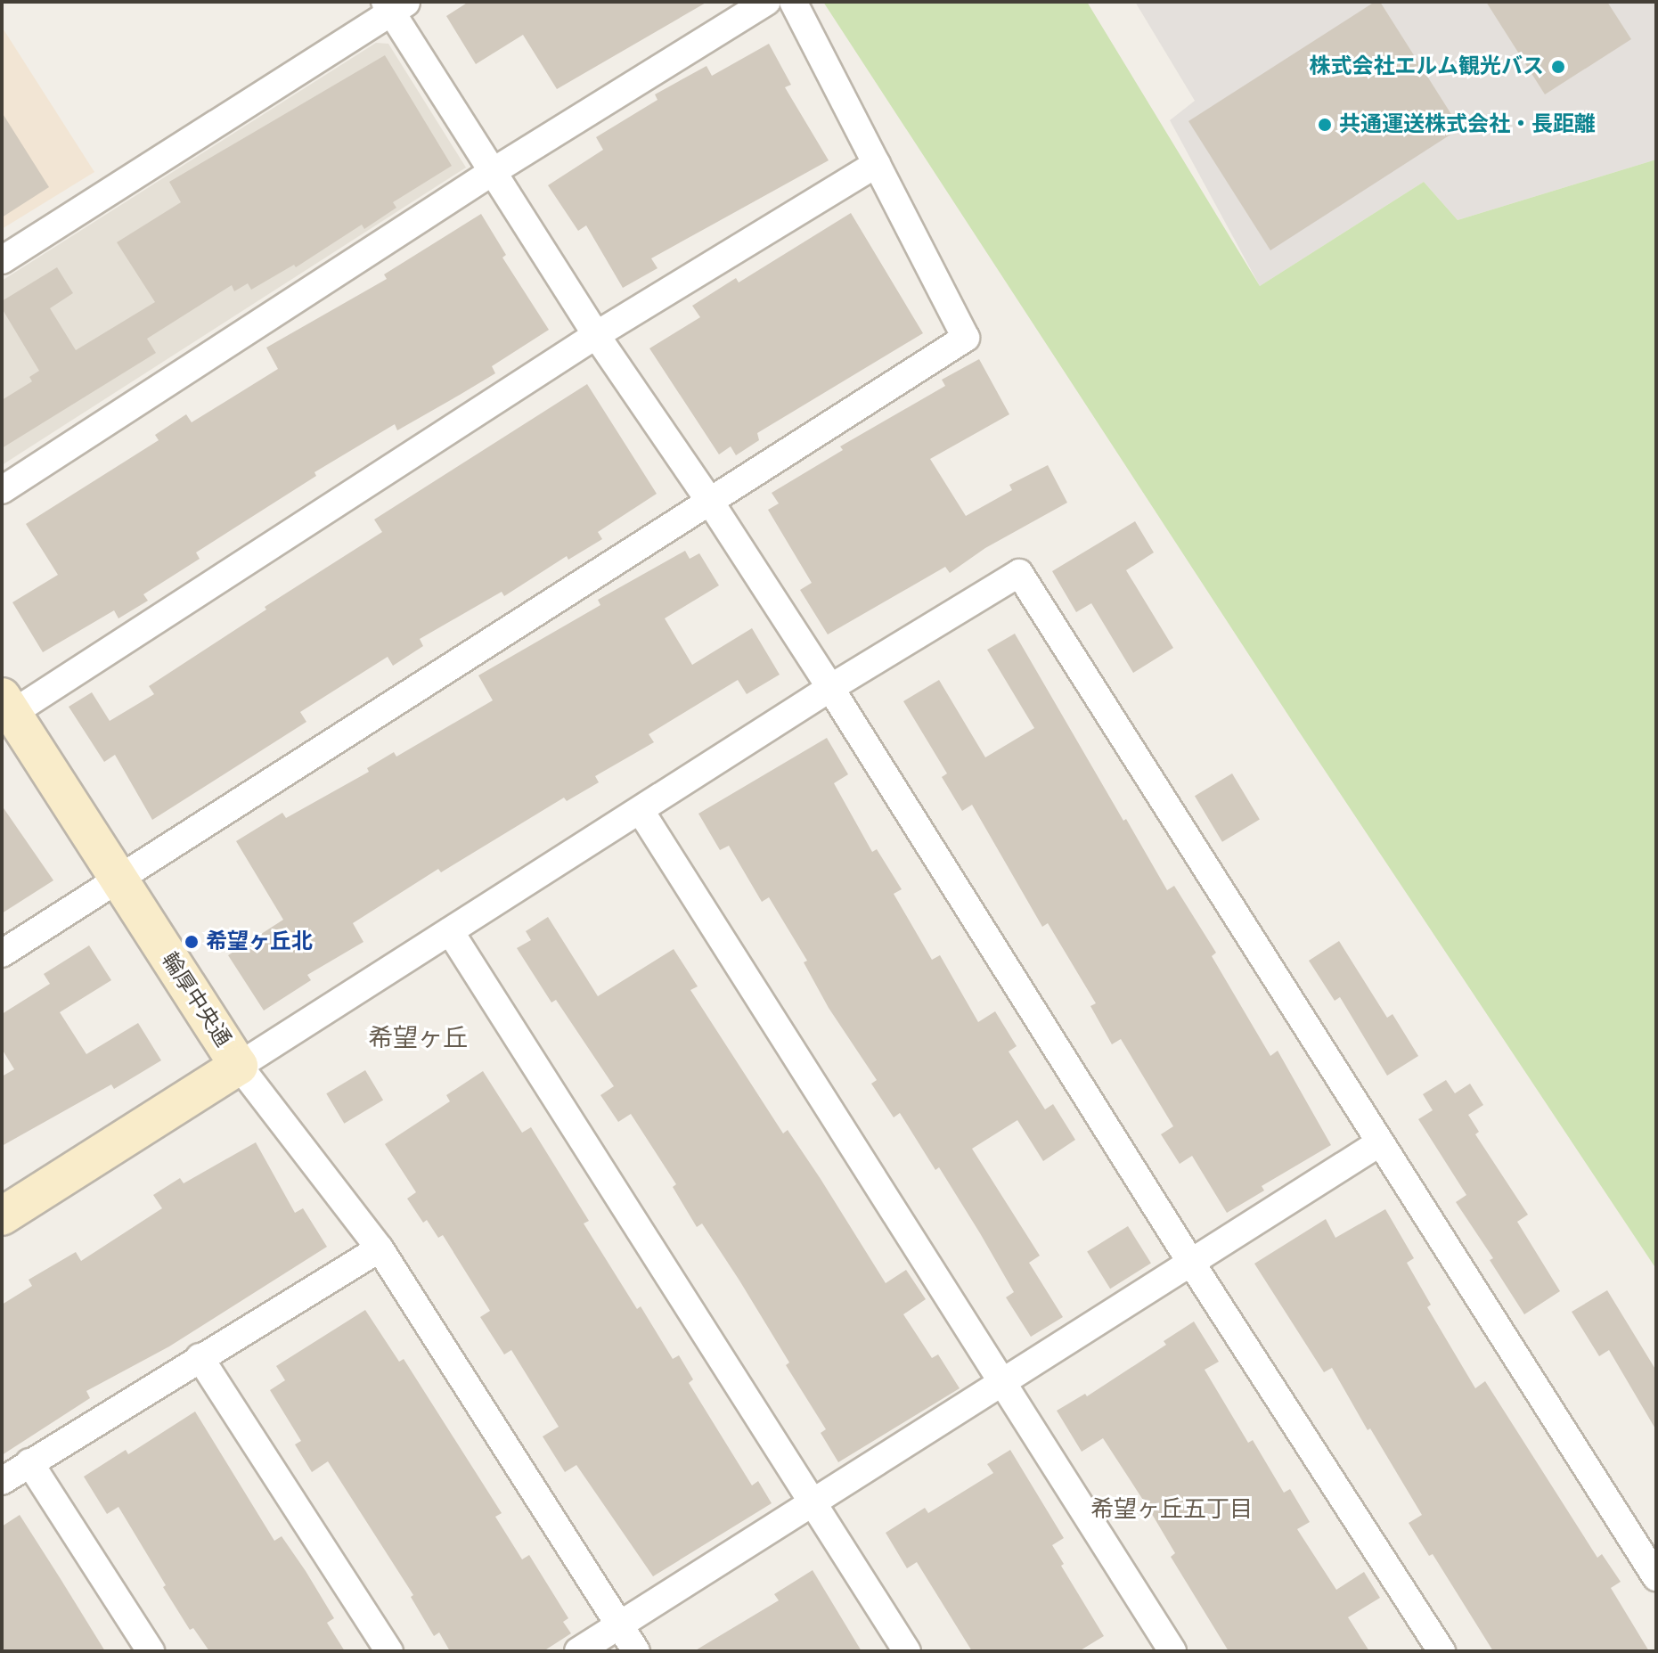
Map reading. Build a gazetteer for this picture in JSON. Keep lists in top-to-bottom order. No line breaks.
{"streets":{"street":["輪厚中央通"]},"districts":["希望ヶ丘","希望ヶ丘五丁目"],"places":["株式会社エルム観光バス","共通運送株式会社・長距離","希望ヶ丘北"]}
